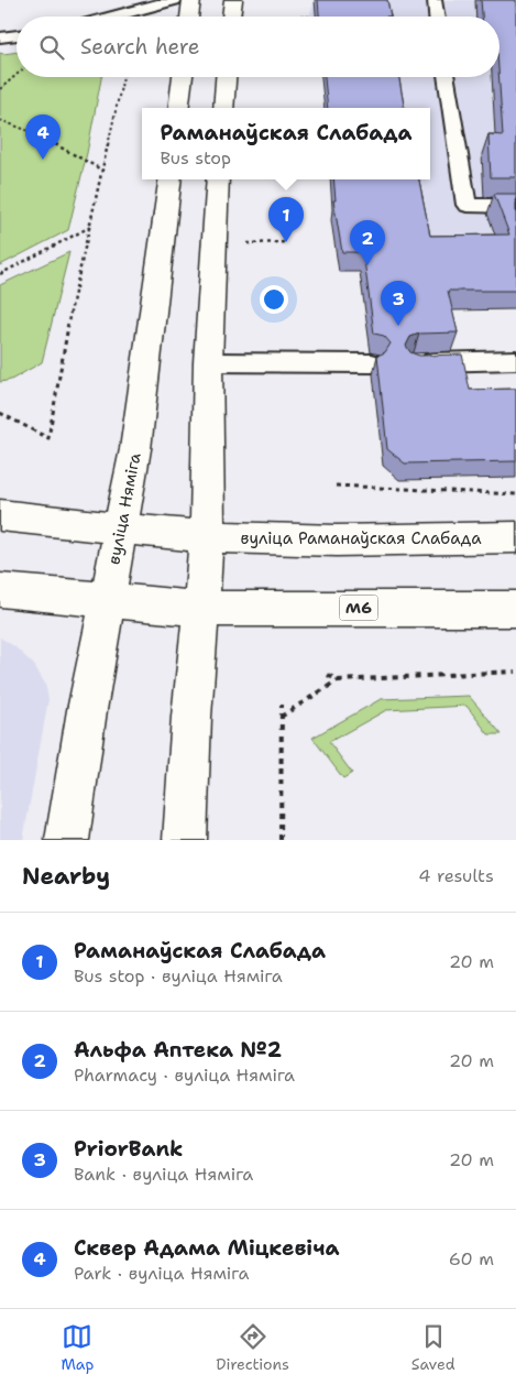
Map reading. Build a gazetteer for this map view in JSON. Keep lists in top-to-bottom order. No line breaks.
{"streets":{"main road":["вуліца Няміга","вуліца Раманаўская Слабада","М6"]},"crossings":[["вуліца Няміга","вуліца Раманаўская Слабада"],["вуліца Няміга","М6"]],"page":{"search":"Search here","popup":["Раманаўская Слабада","Bus stop"],"pins":["4","1","2","3"],"heading":["Nearby","4 results"],"list":[{"mark":"1","name":"Раманаўская Слабада","note":"Bus stop · вуліца Няміга","value":"20 m"},{"mark":"2","name":"Альфа Аптека №2","note":"Pharmacy · вуліца Няміга","value":"20 m"},{"mark":"3","name":"PriorBank","note":"Bank · вуліца Няміга","value":"20 m"},{"mark":"4","name":"Сквер Адама Міцкевіча","note":"Park · вуліца Няміга","value":"60 m"}],"nav":["Map","Directions","Saved"]}}
